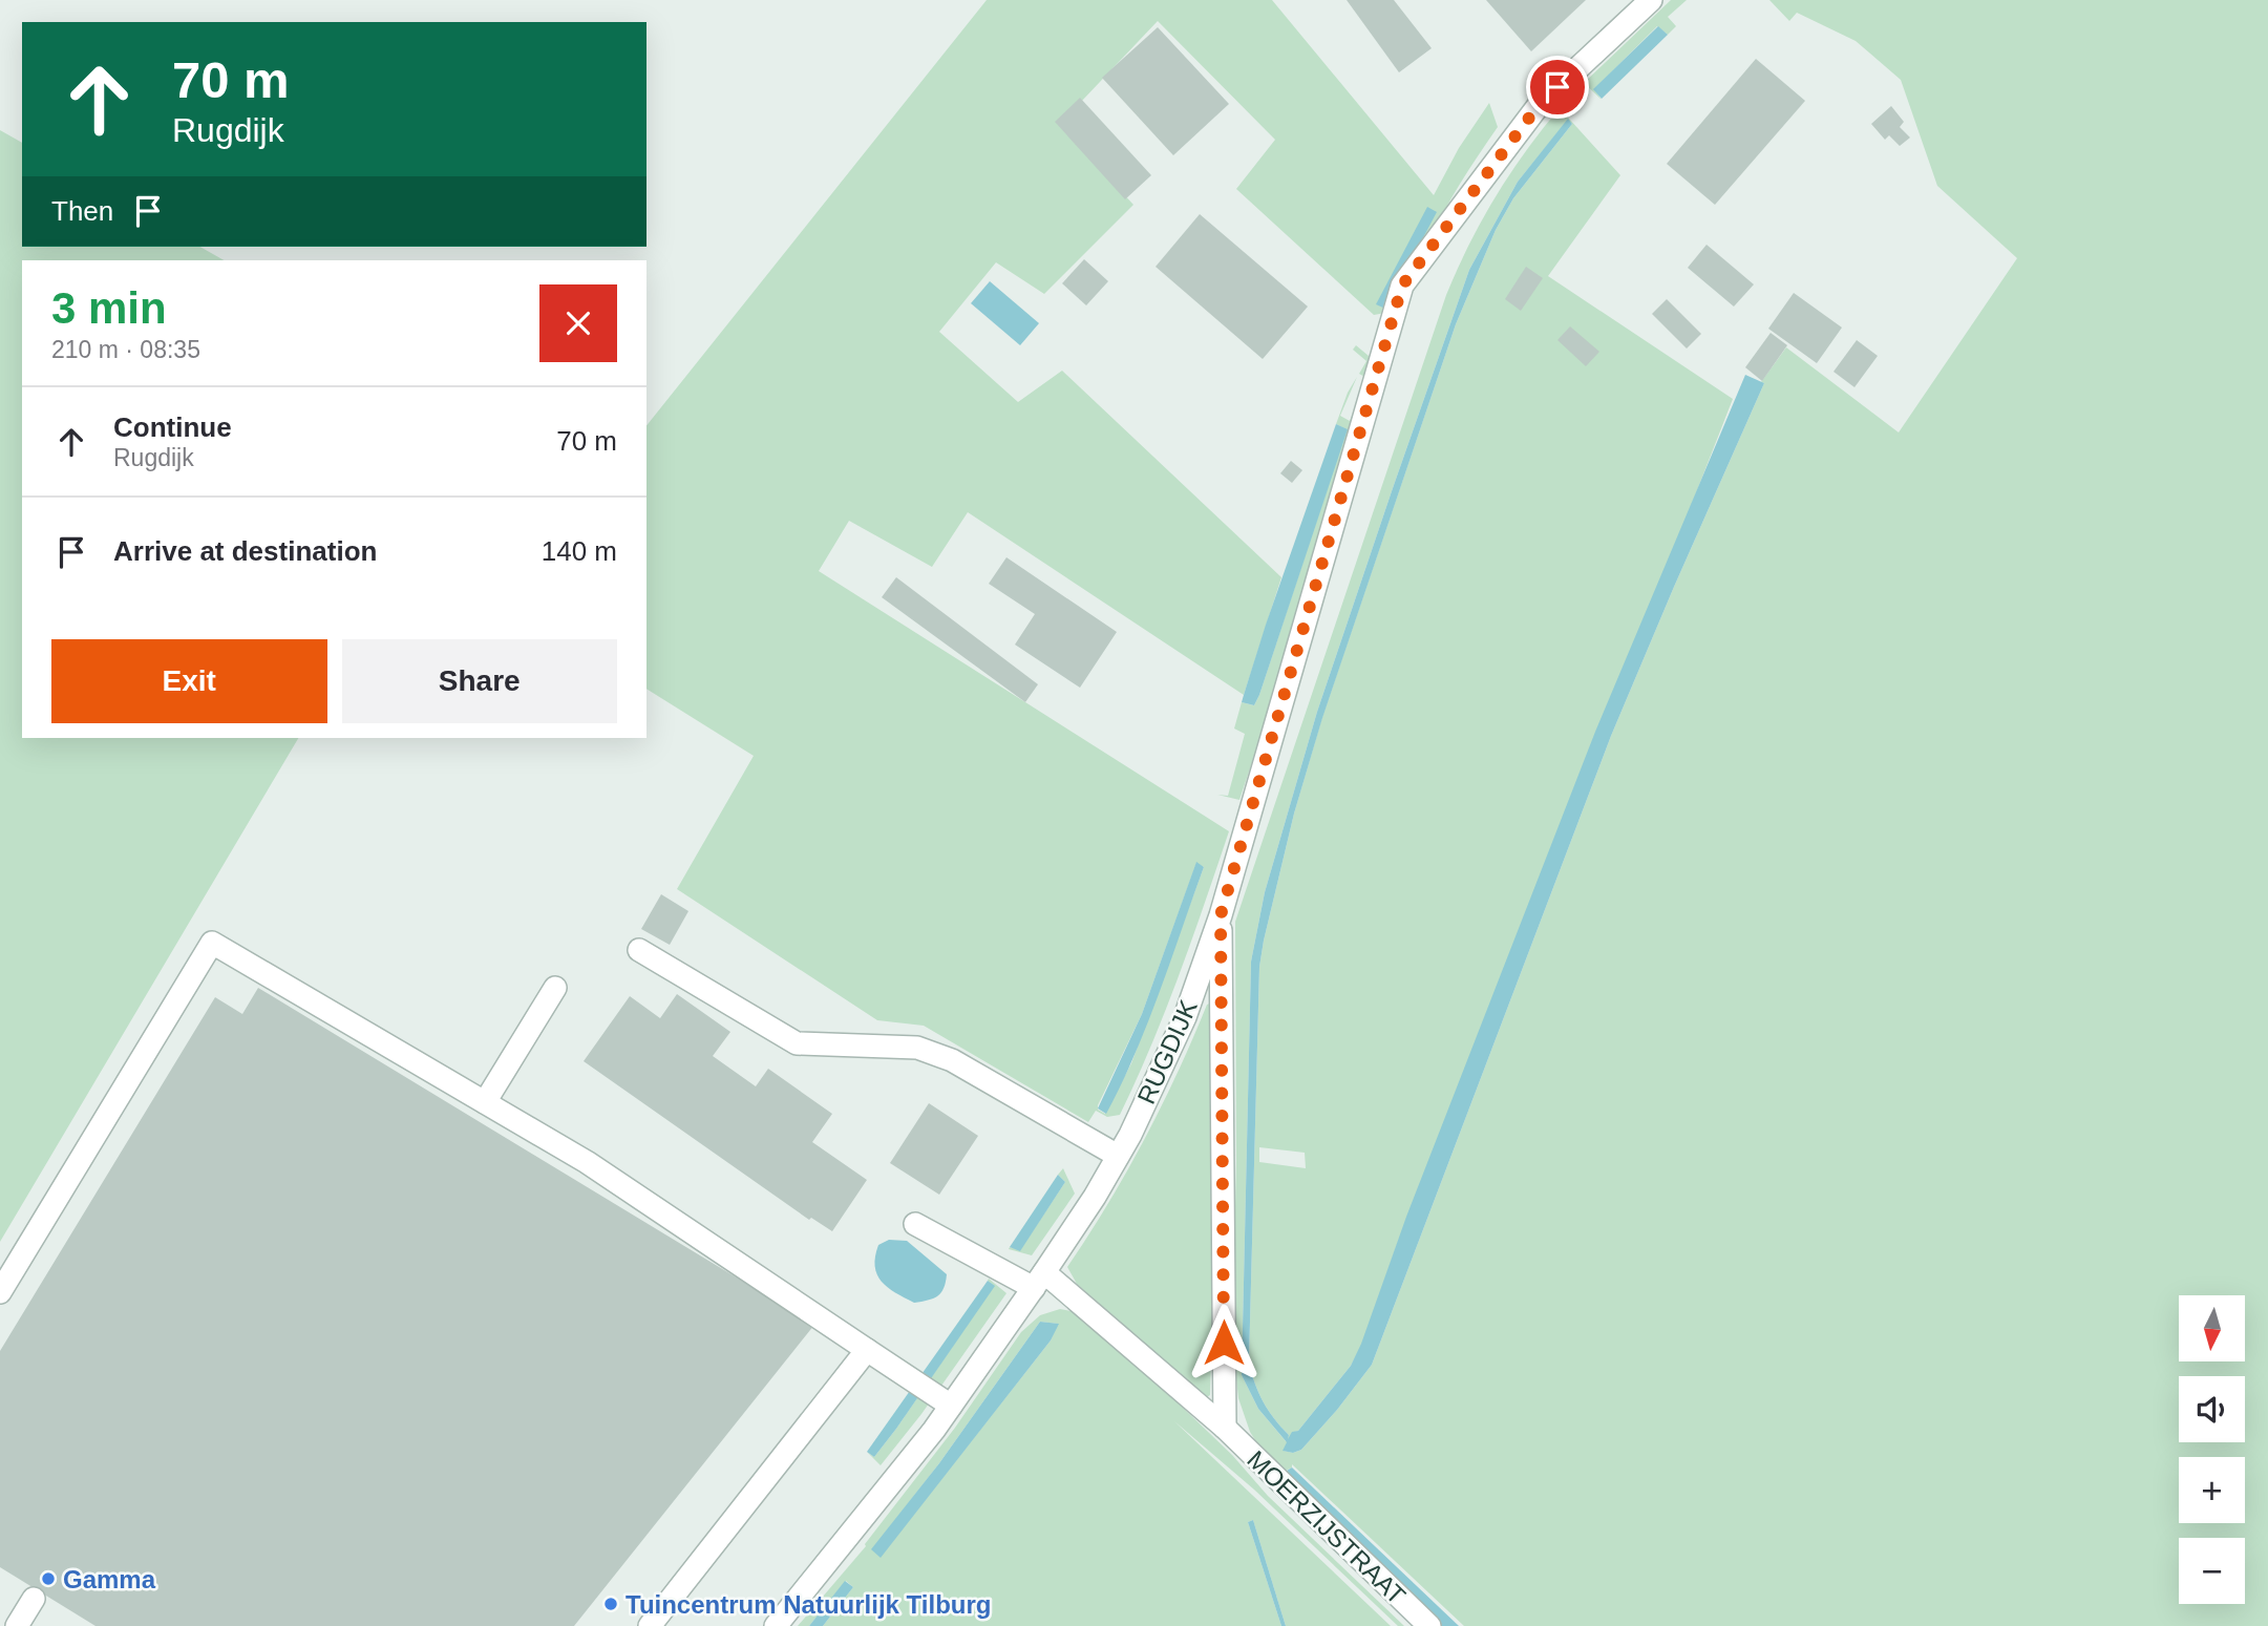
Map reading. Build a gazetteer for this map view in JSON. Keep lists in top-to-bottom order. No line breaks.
{"streets":{"street":["RUGDIJK","MOERZIJSTRAAT"]},"crossings":[["RUGDIJK","MOERZIJSTRAAT"]],"places":["Gamma","Tuincentrum Natuurlijk Tilburg"],"north":"bottom","page":{"turn":["70 m","Rugdijk"],"then":"Then","heading":["3 min","210 m · 08:35"],"list":[{"name":"Continue","note":"Rugdijk","value":"70 m"},{"name":"Arrive at destination","value":"140 m"}],"buttons":["Exit","Share"],"map_buttons":["+","−"]}}
